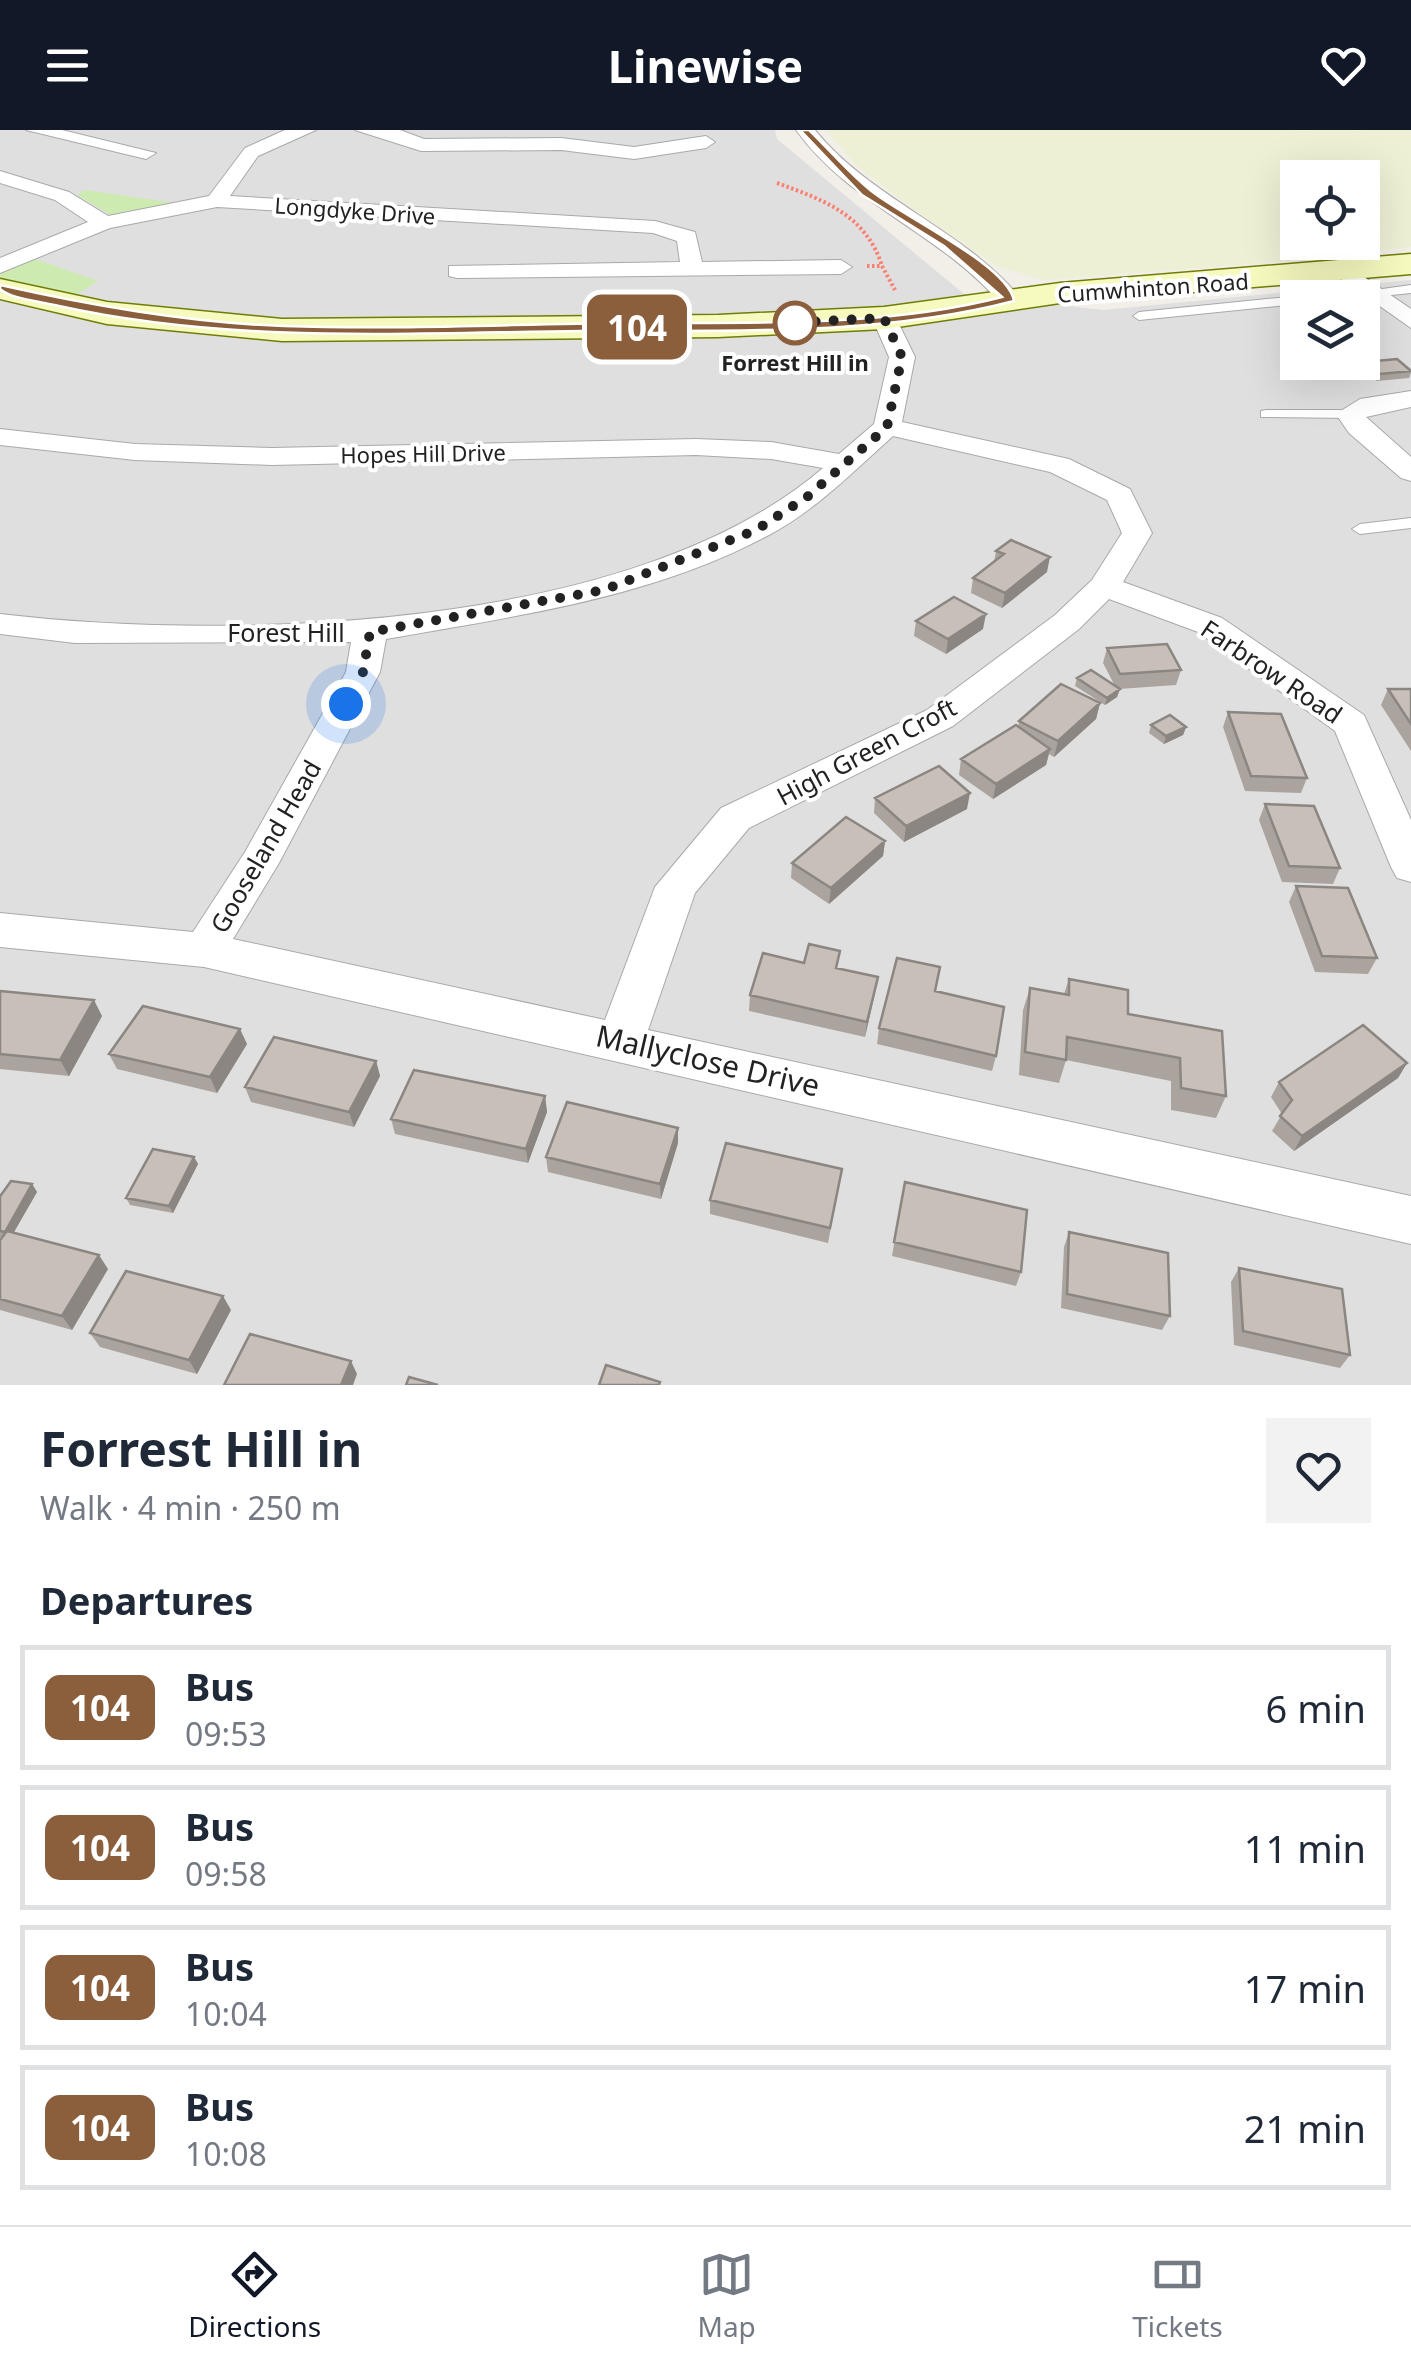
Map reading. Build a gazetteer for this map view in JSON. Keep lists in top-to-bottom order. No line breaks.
{"streets":{"street":["Longdyke Drive","Cumwhinton Road","Hopes Hill Drive","Forest Hill","Farbrow Road","High Green Croft","Gooseland Head","Mallyclose Drive"]},"crossings":[["Hopes Hill Drive","Forest Hill"],["Forest Hill","High Green Croft"],["Forest Hill","Gooseland Head"],["Farbrow Road","High Green Croft"],["High Green Croft","Mallyclose Drive"],["Gooseland Head","Mallyclose Drive"]],"places":["Forrest Hill in"],"lines":["bus line 104"],"page":{"header":"Linewise","on_map":"104","heading":[["Forrest Hill in","Walk · 4 min · 250 m"],"Departures"],"list":[{"mark":"104","name":"Bus","note":"09:53","value":"6 min"},{"mark":"104","name":"Bus","note":"09:58","value":"11 min"},{"mark":"104","name":"Bus","note":"10:04","value":"17 min"},{"mark":"104","name":"Bus","note":"10:08","value":"21 min"}],"tabs":["Directions","Map","Tickets"]}}
